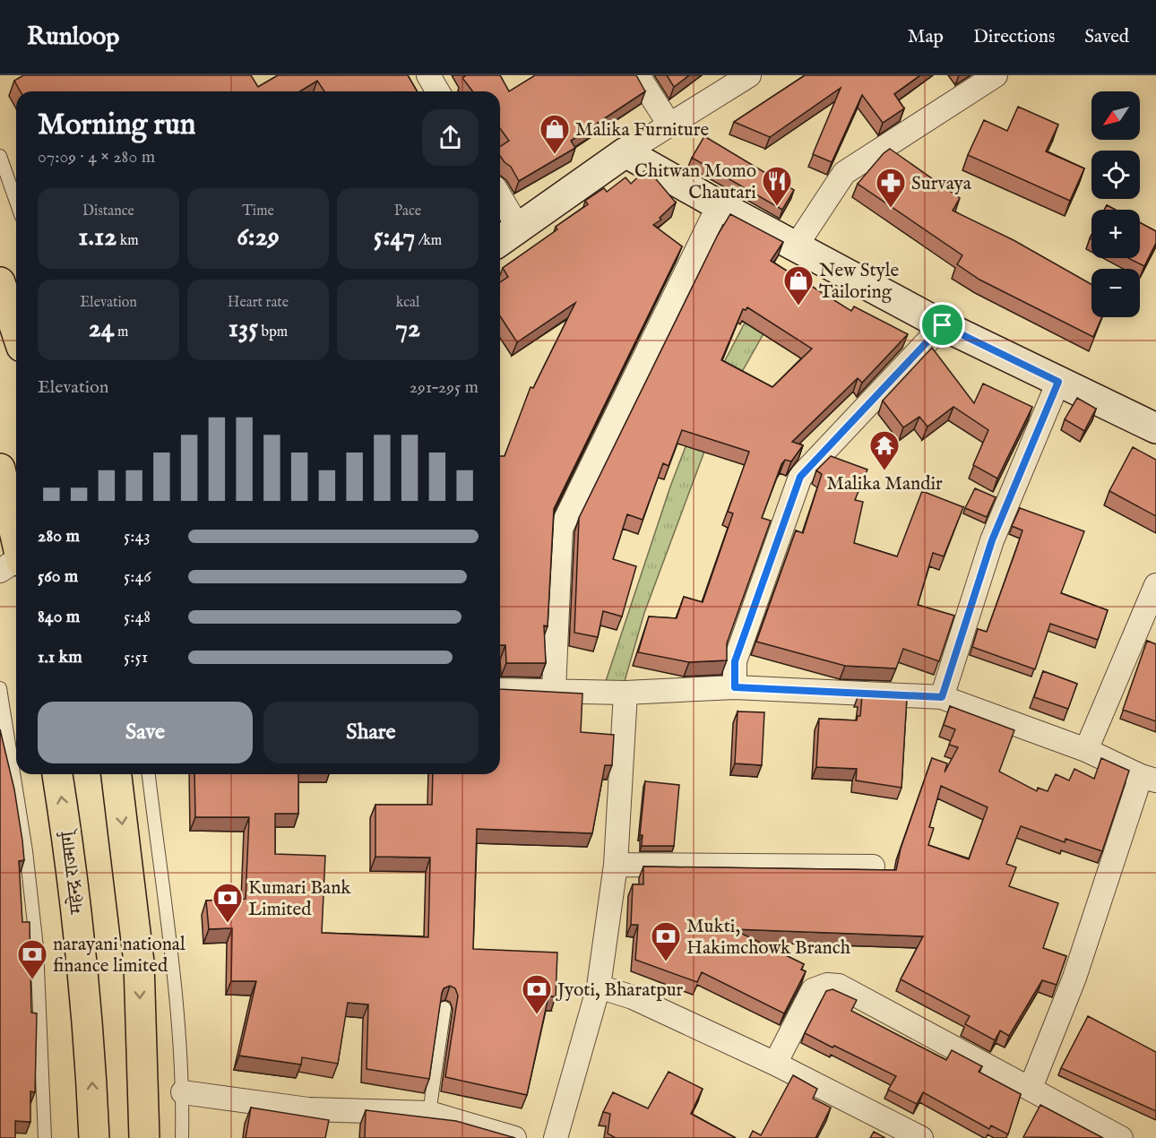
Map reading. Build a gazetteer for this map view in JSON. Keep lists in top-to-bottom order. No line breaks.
{"streets":{"highway":["महेन्द्र राज्मार्ग्"]},"places":{"shop":["Malika Furniture","New Style Tailoring"],"restaurant":["Chitwan Momo Chautari"],"pharmacy":["Survaya"],"temple":["Malika Mandir"],"bank":["Kumari Bank Limited","Mukti, Hakimchowk Branch","narayani national finance limited","Jyoti, Bharatpur"]},"north":"bottom left","page":{"header":"Runloop","nav":["Map","Directions","Saved"],"map_buttons":["+","−"],"heading":["Morning run","07:09 · 4 × 280 m"],"stats":[["Distance","1.12 km"],["Time","6:29"],["Pace","5:47 /km"],["Elevation","24 m"],["Heart rate","135 bpm"],["kcal","72"]],"chart":["Elevation","291–295 m"],"list":[{"name":"280 m","note":"5:43"},{"name":"560 m","note":"5:46"},{"name":"840 m","note":"5:48"},{"name":"1.1 km","note":"5:51"}],"buttons":["Save","Share"]}}
